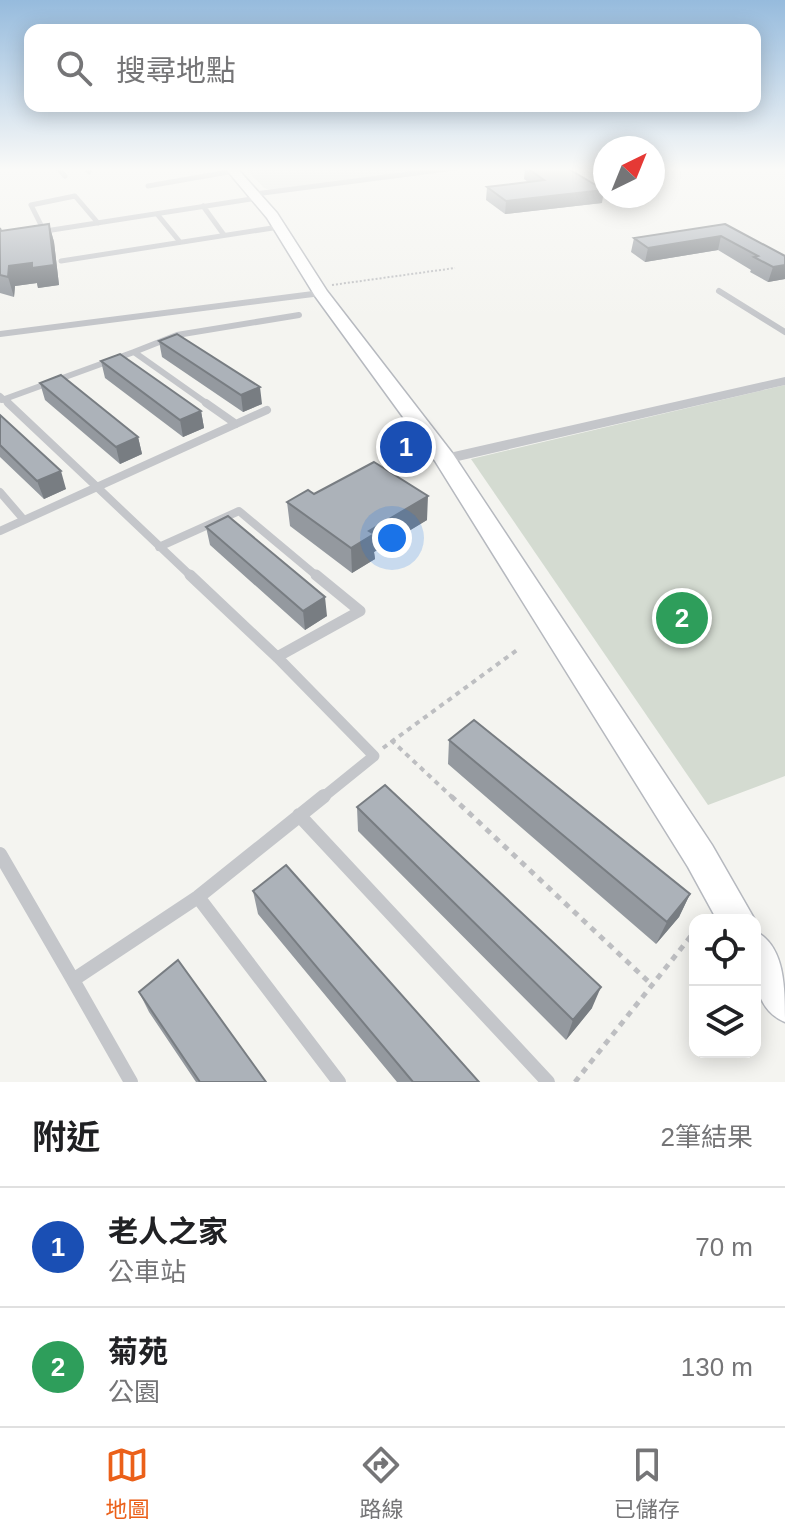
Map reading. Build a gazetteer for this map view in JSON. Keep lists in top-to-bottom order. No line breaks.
{"north":"top right","page":{"search":"搜尋地點","pins":["1","2"],"heading":["附近","2筆結果"],"list":[{"mark":"1","name":"老人之家","note":"公車站","value":"70 m"},{"mark":"2","name":"菊苑","note":"公園","value":"130 m"}],"nav":["地圖","路線","已儲存"]}}
